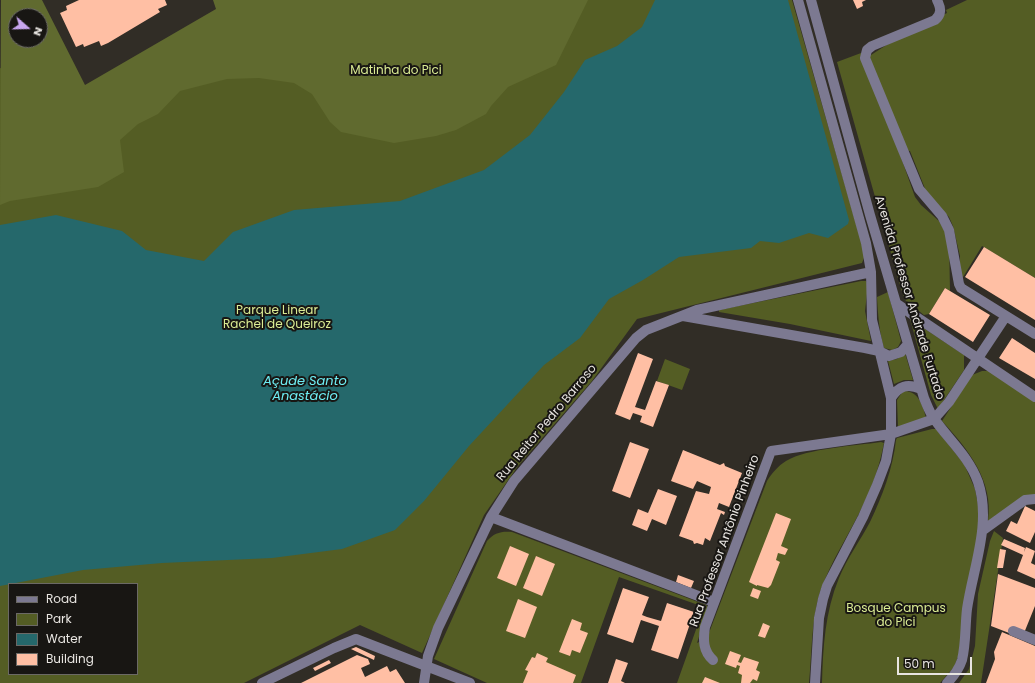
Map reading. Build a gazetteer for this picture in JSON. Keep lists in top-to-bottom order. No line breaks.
{"streets":{"street":["Avenida Professor Andrade Furtado","Rua Reitor Pedro Barroso","Rua Professor Antônio Pinheiro"]},"crossings":[["Avenida Professor Andrade Furtado","Rua Reitor Pedro Barroso"],["Avenida Professor Andrade Furtado","Rua Professor Antônio Pinheiro"]],"water":["Açude Santo Anastácio"],"parks":["Matinha do Pici","Parque Linear Rachel de Queiroz","Bosque Campus do Pici"],"legend":["Road","Park","Water","Building"],"scale_bar":"50 m","north":"right"}
